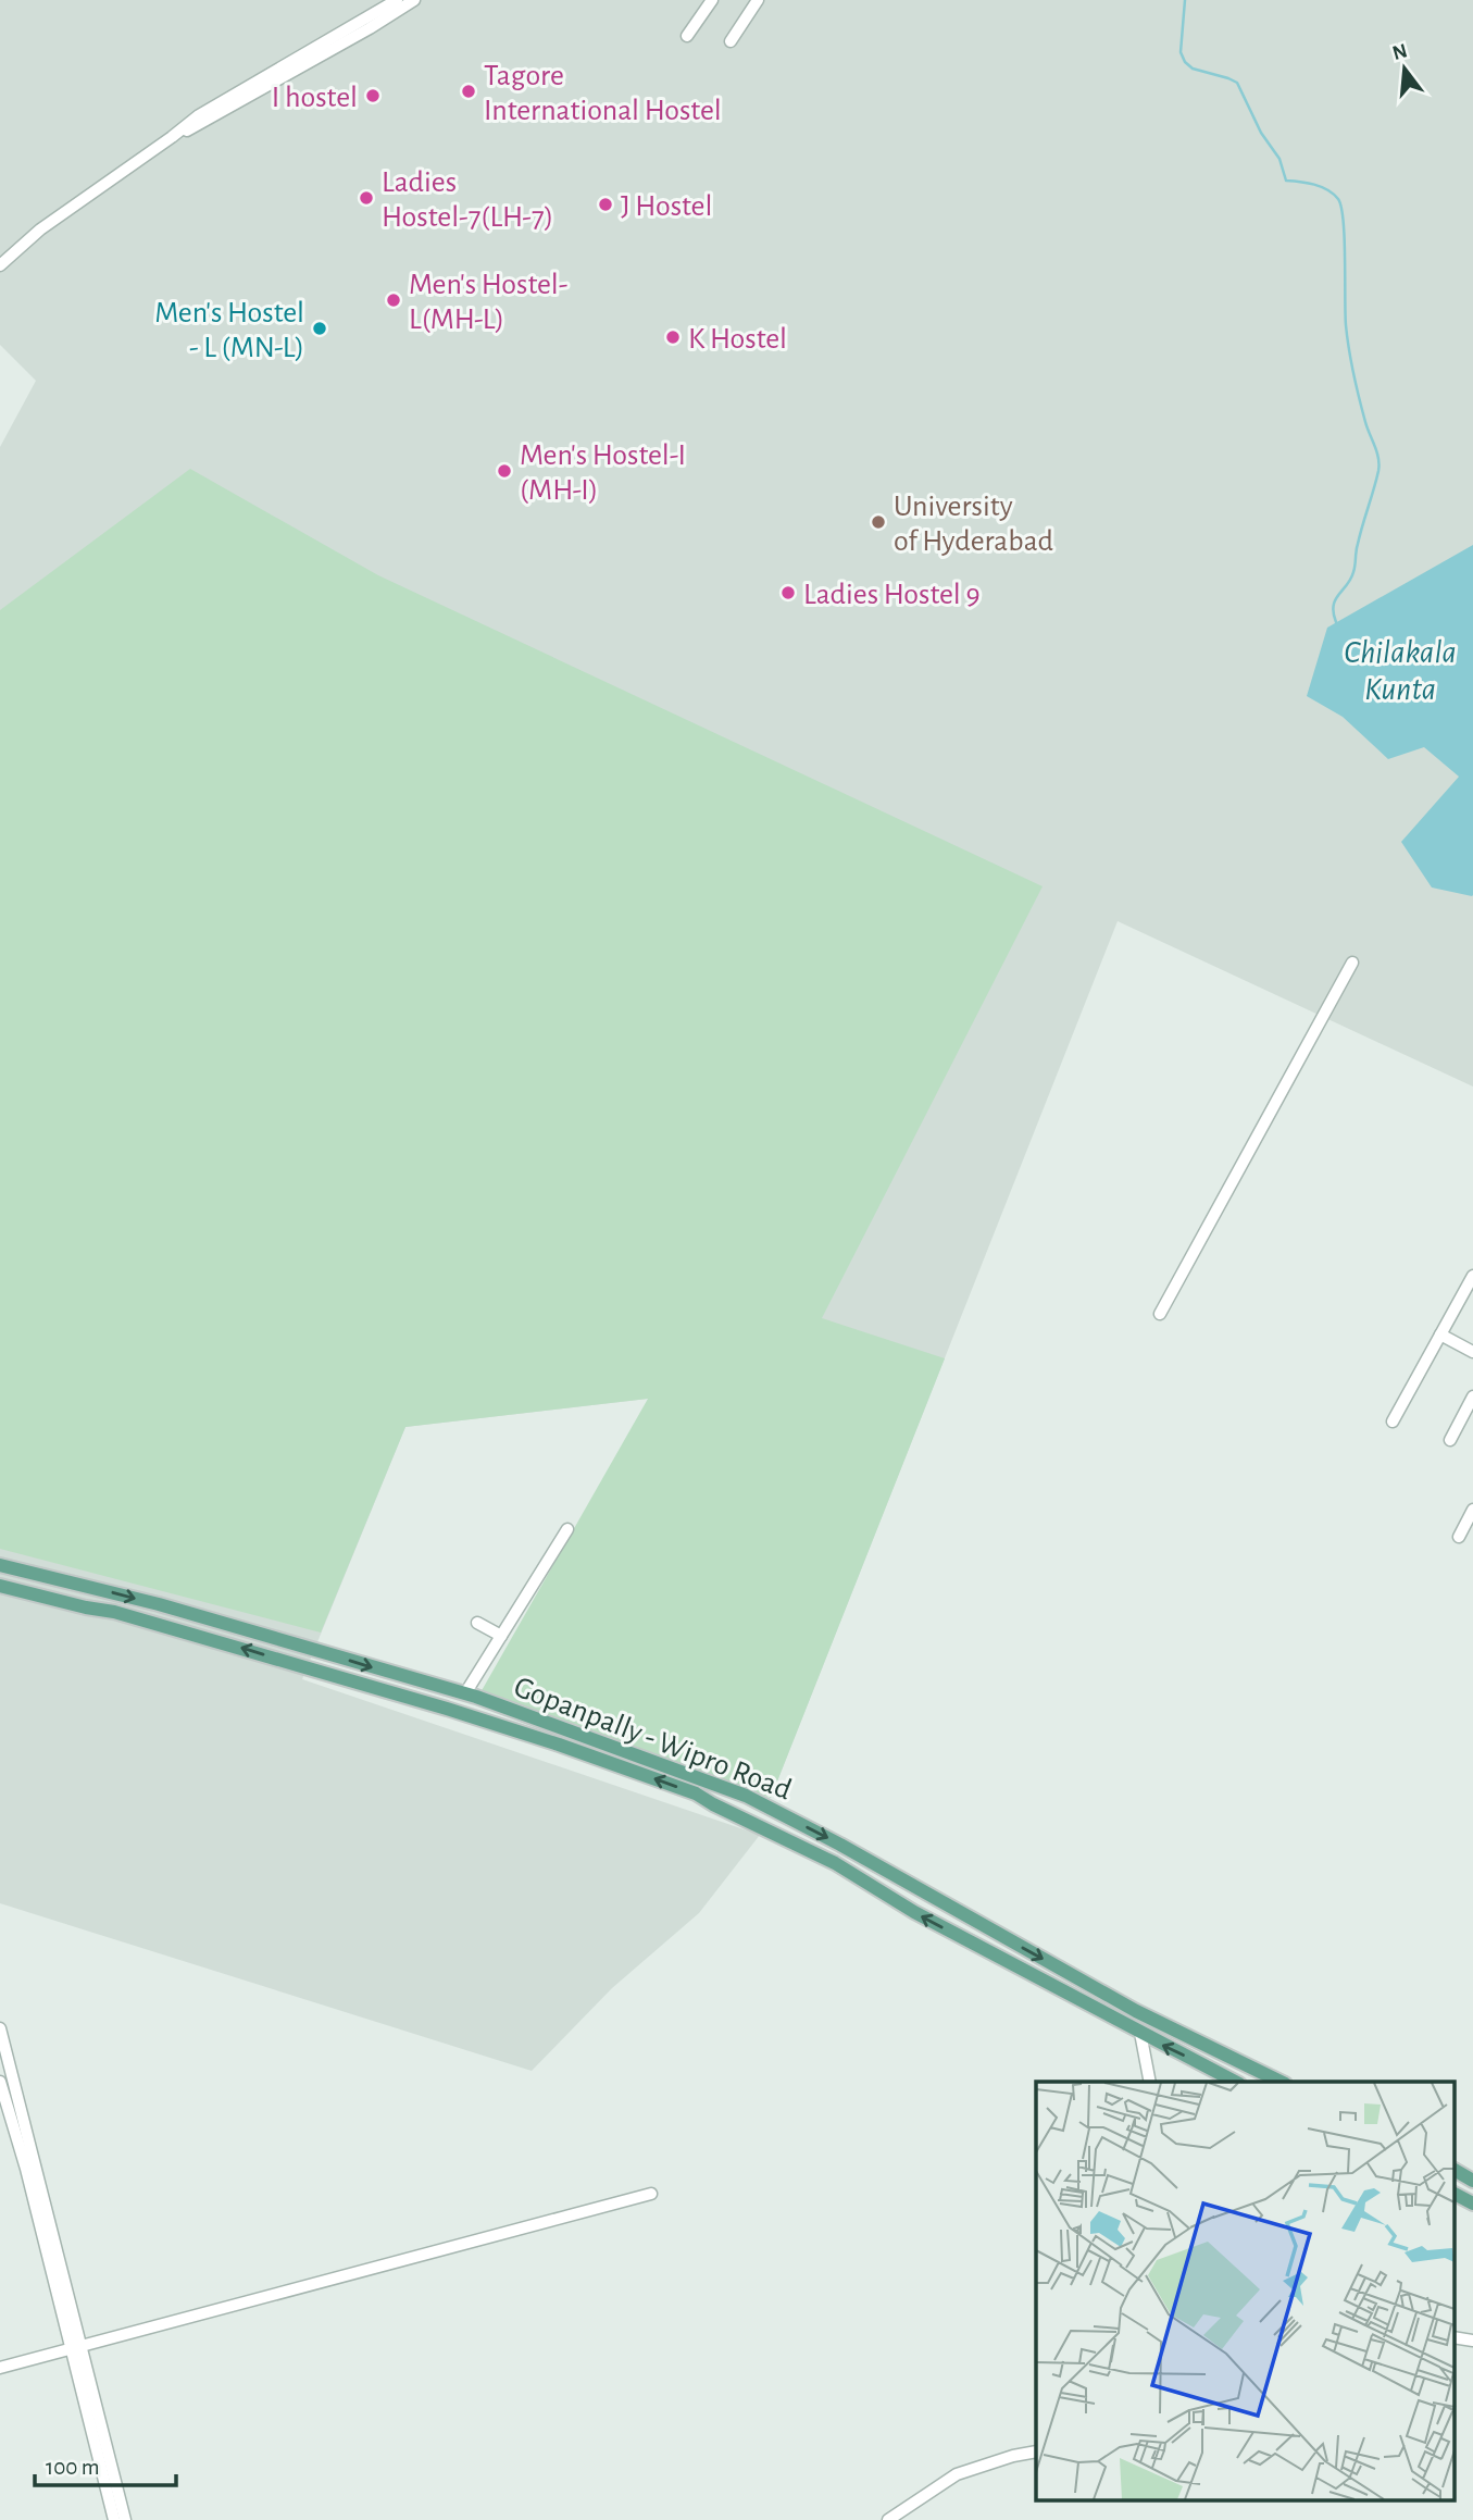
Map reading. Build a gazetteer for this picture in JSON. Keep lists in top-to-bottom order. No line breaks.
{"streets":{"main road":["Gopanpally - Wipro Road"]},"water":["Chilakala Kunta"],"places":["Tagore International Hostel","I hostel","Ladies Hostel-7(LH-7)","J Hostel","Men's Hostel- L(MH-L)","Men's Hostel - L (MN-L)","K Hostel","Men's Hostel-I (MH-I)","University of Hyderabad","Ladies Hostel 9"],"scale_bar":"100 m","north":"top"}
